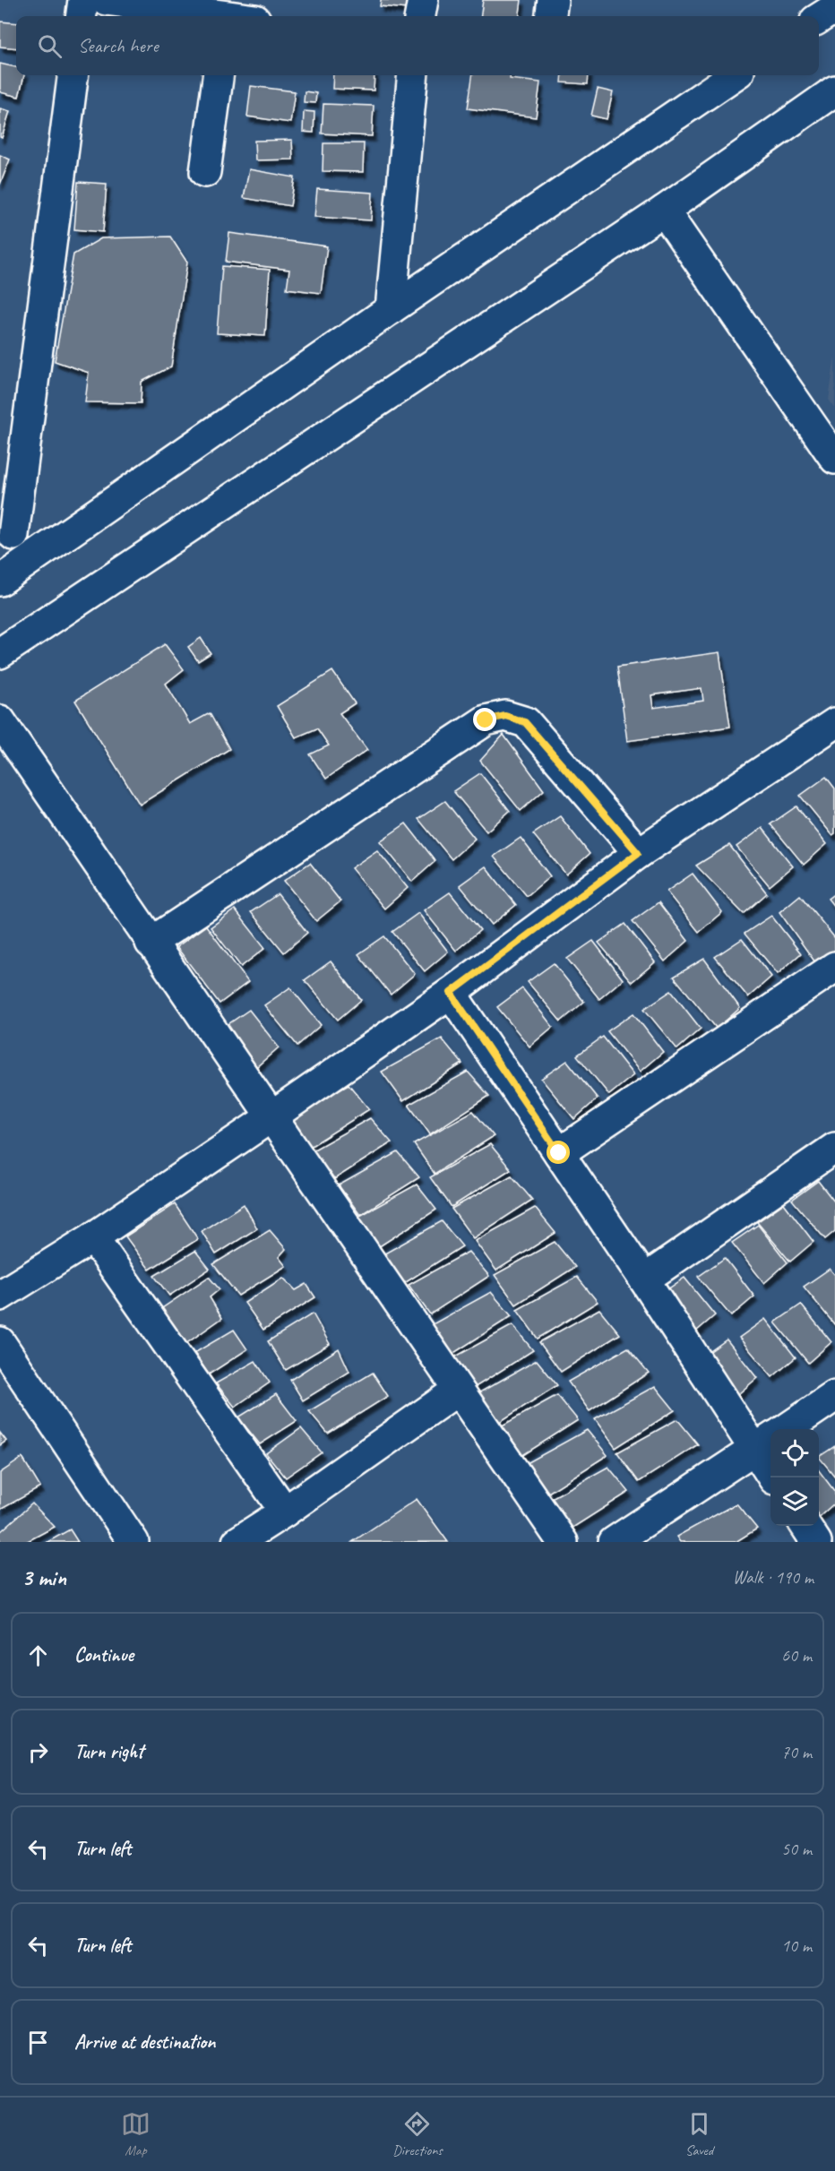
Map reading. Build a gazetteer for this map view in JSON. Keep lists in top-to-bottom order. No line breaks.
{"page":{"search":"Search here","heading":["3 min","Walk · 190 m"],"list":[["Continue","60 m"],["Turn right","70 m"],["Turn left","50 m"],["Turn left","10 m"],"Arrive at destination"],"nav":["Map","Directions","Saved"]}}
